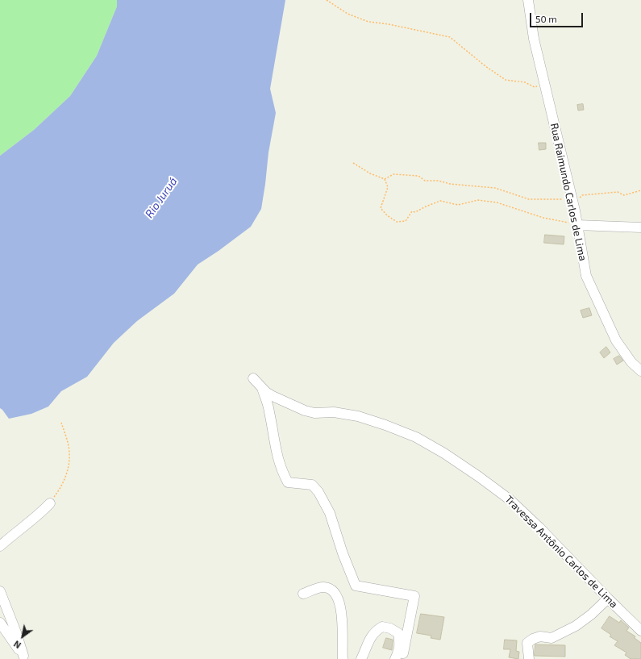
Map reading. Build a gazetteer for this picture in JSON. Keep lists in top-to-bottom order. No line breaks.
{"streets":{"street":["Rua Raimundo Carlos de Lima","Travessa Antônio Carlos de Lima"]},"water":["Rio Juruá"],"scale_bar":"50 m","north":"bottom left"}
